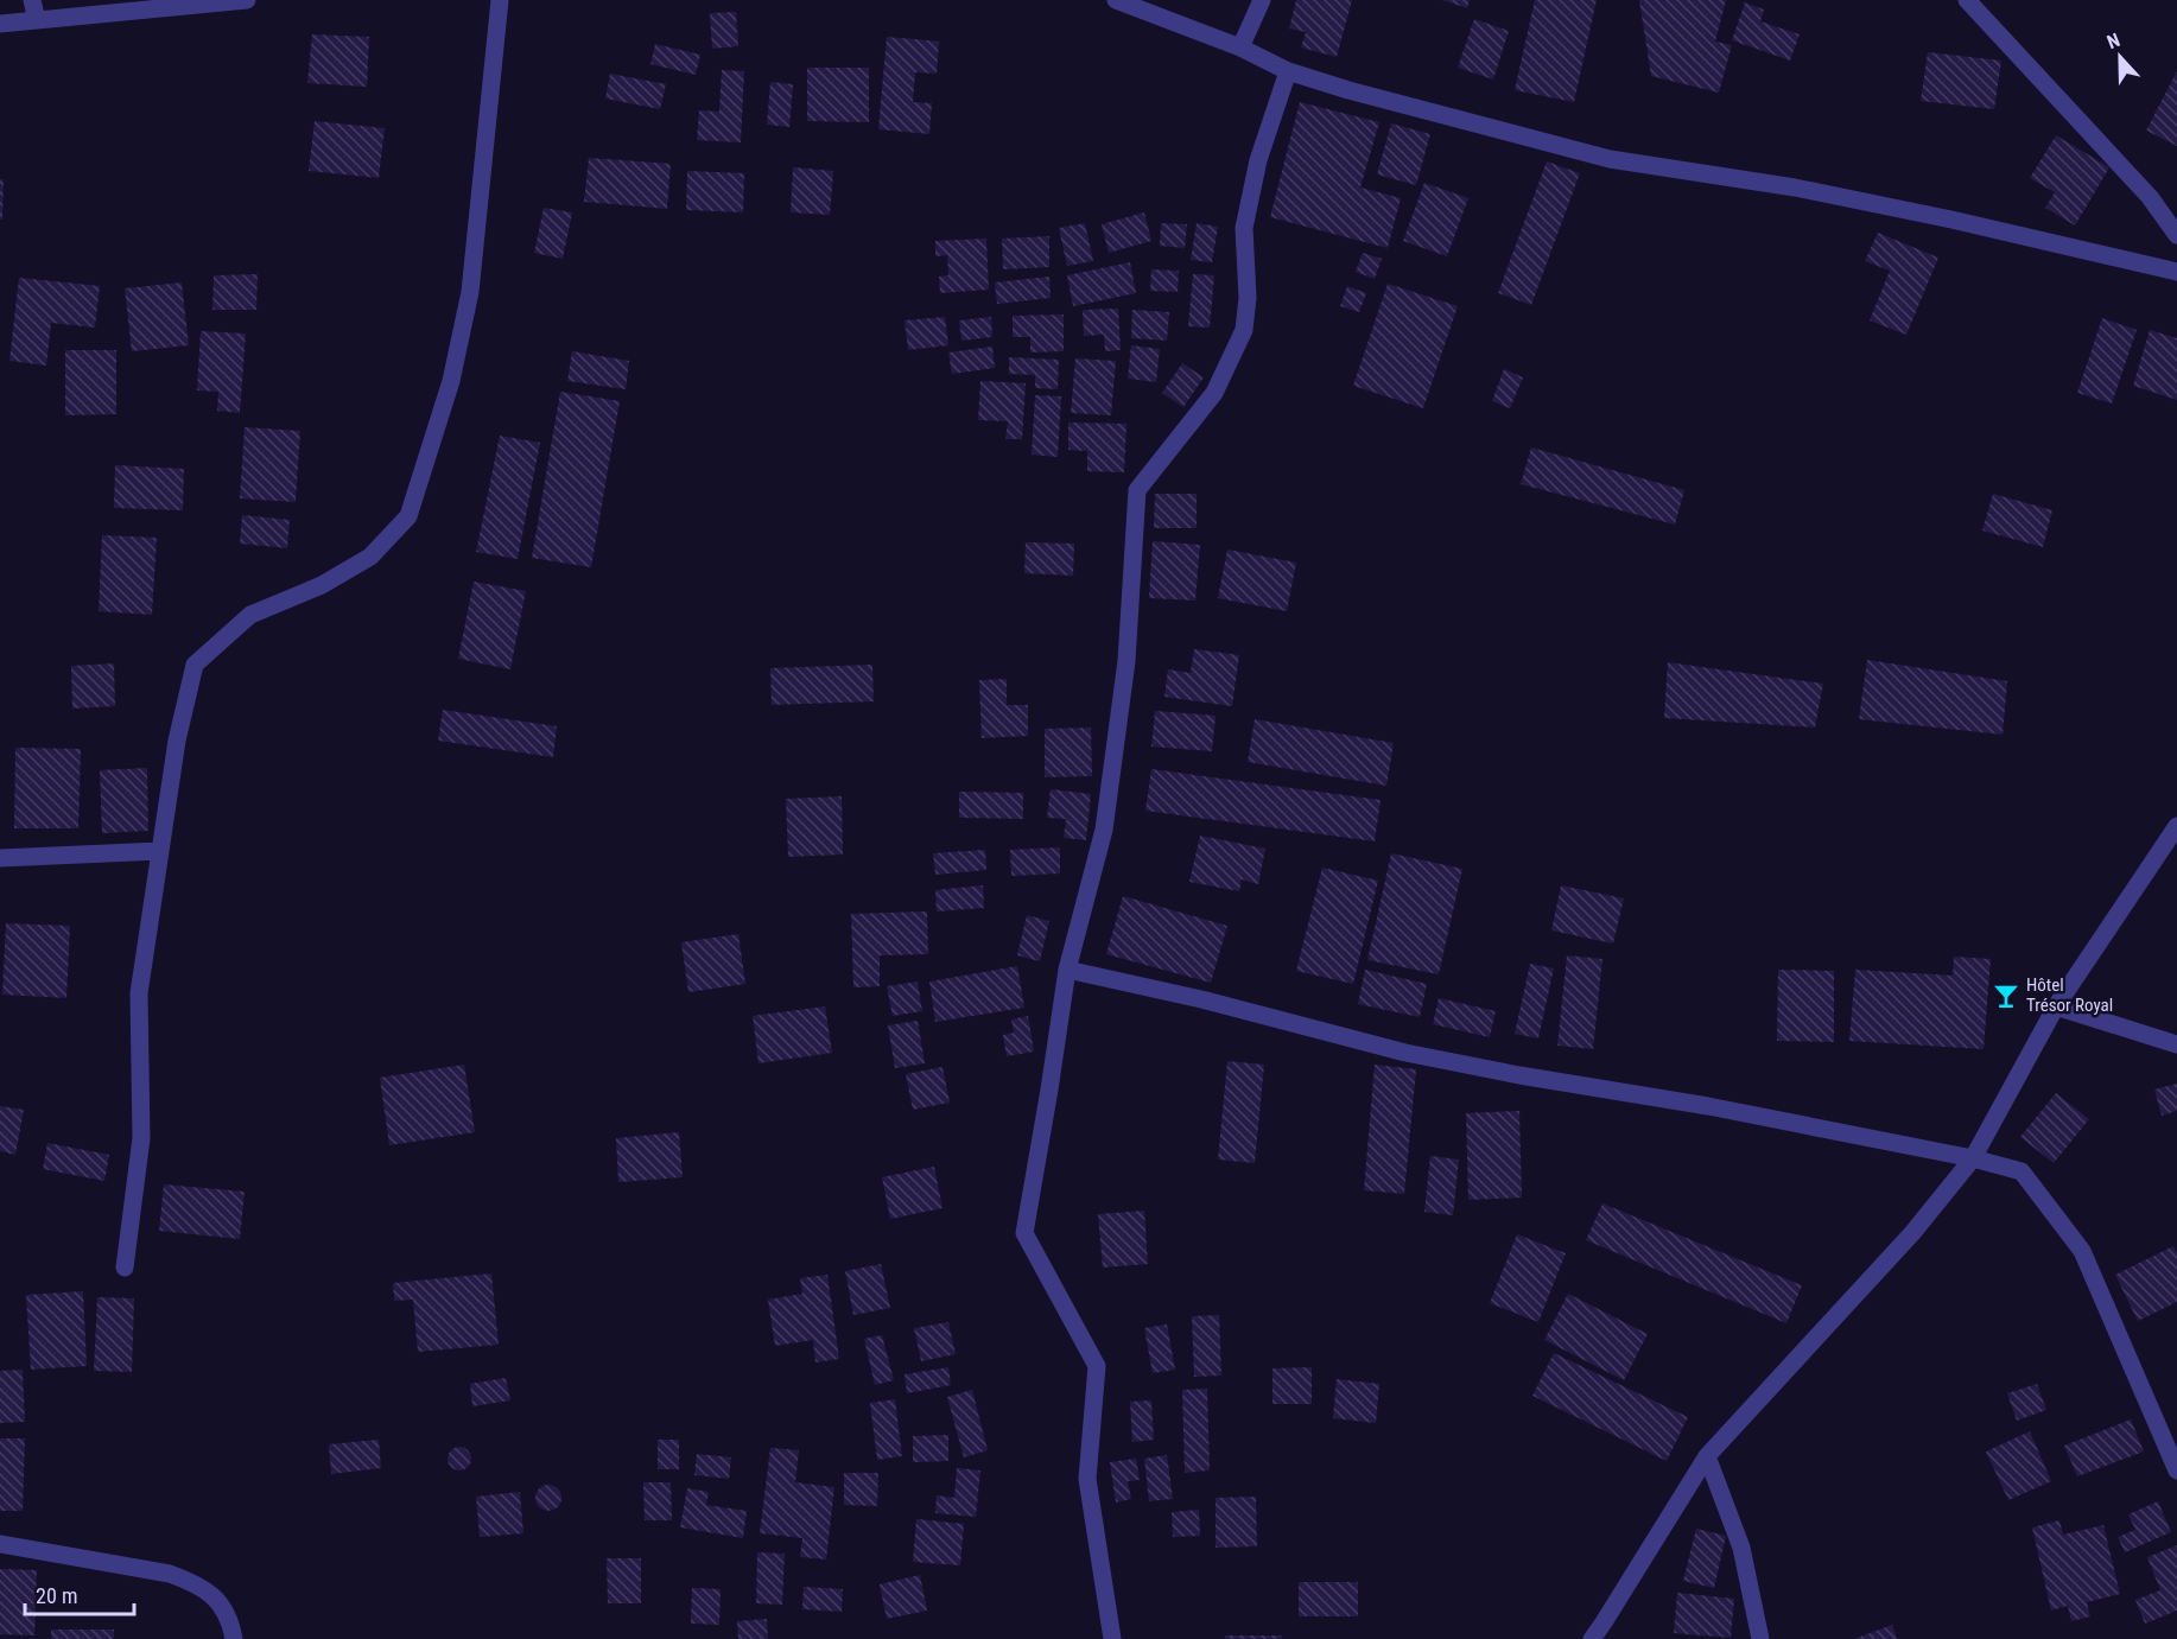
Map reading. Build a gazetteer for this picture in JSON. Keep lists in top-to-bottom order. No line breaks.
{"places":{"bar":["Hôtel Trésor Royal"]},"scale_bar":"20 m","north":"top"}
